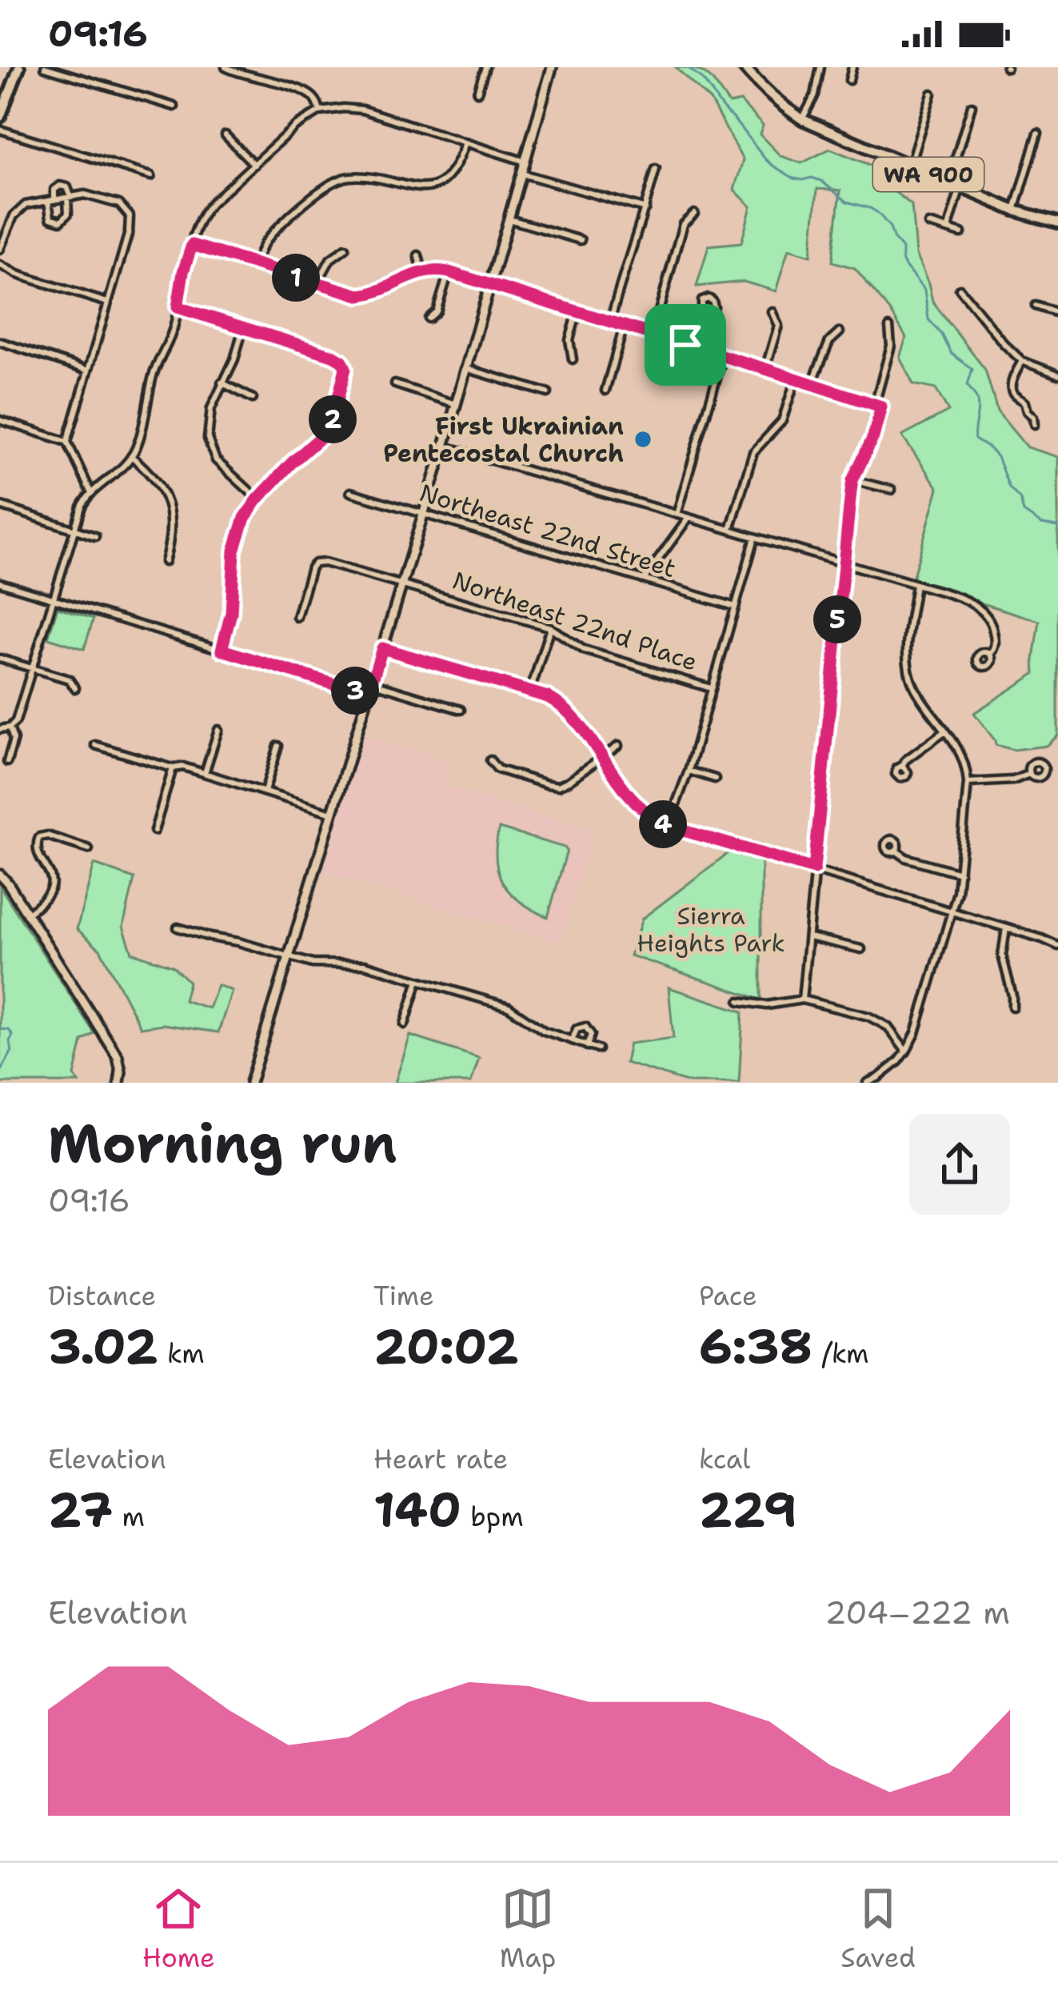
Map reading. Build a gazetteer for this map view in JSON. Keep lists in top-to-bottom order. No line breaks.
{"streets":{"main road":["WA 900"],"street":["Northeast 22nd Street","Northeast 22nd Place"]},"parks":["Sierra Heights Park"],"places":["First Ukrainian Pentecostal Church"],"page":{"status":"09:16","pins":["1","2","5","3","4"],"heading":["Morning run","09:16"],"stats":[["Distance","3.02 km"],["Time","20:02"],["Pace","6:38 /km"],["Elevation","27 m"],["Heart rate","140 bpm"],["kcal","229"]],"chart":["Elevation","204–222 m"],"tabs":["Home","Map","Saved"]}}
